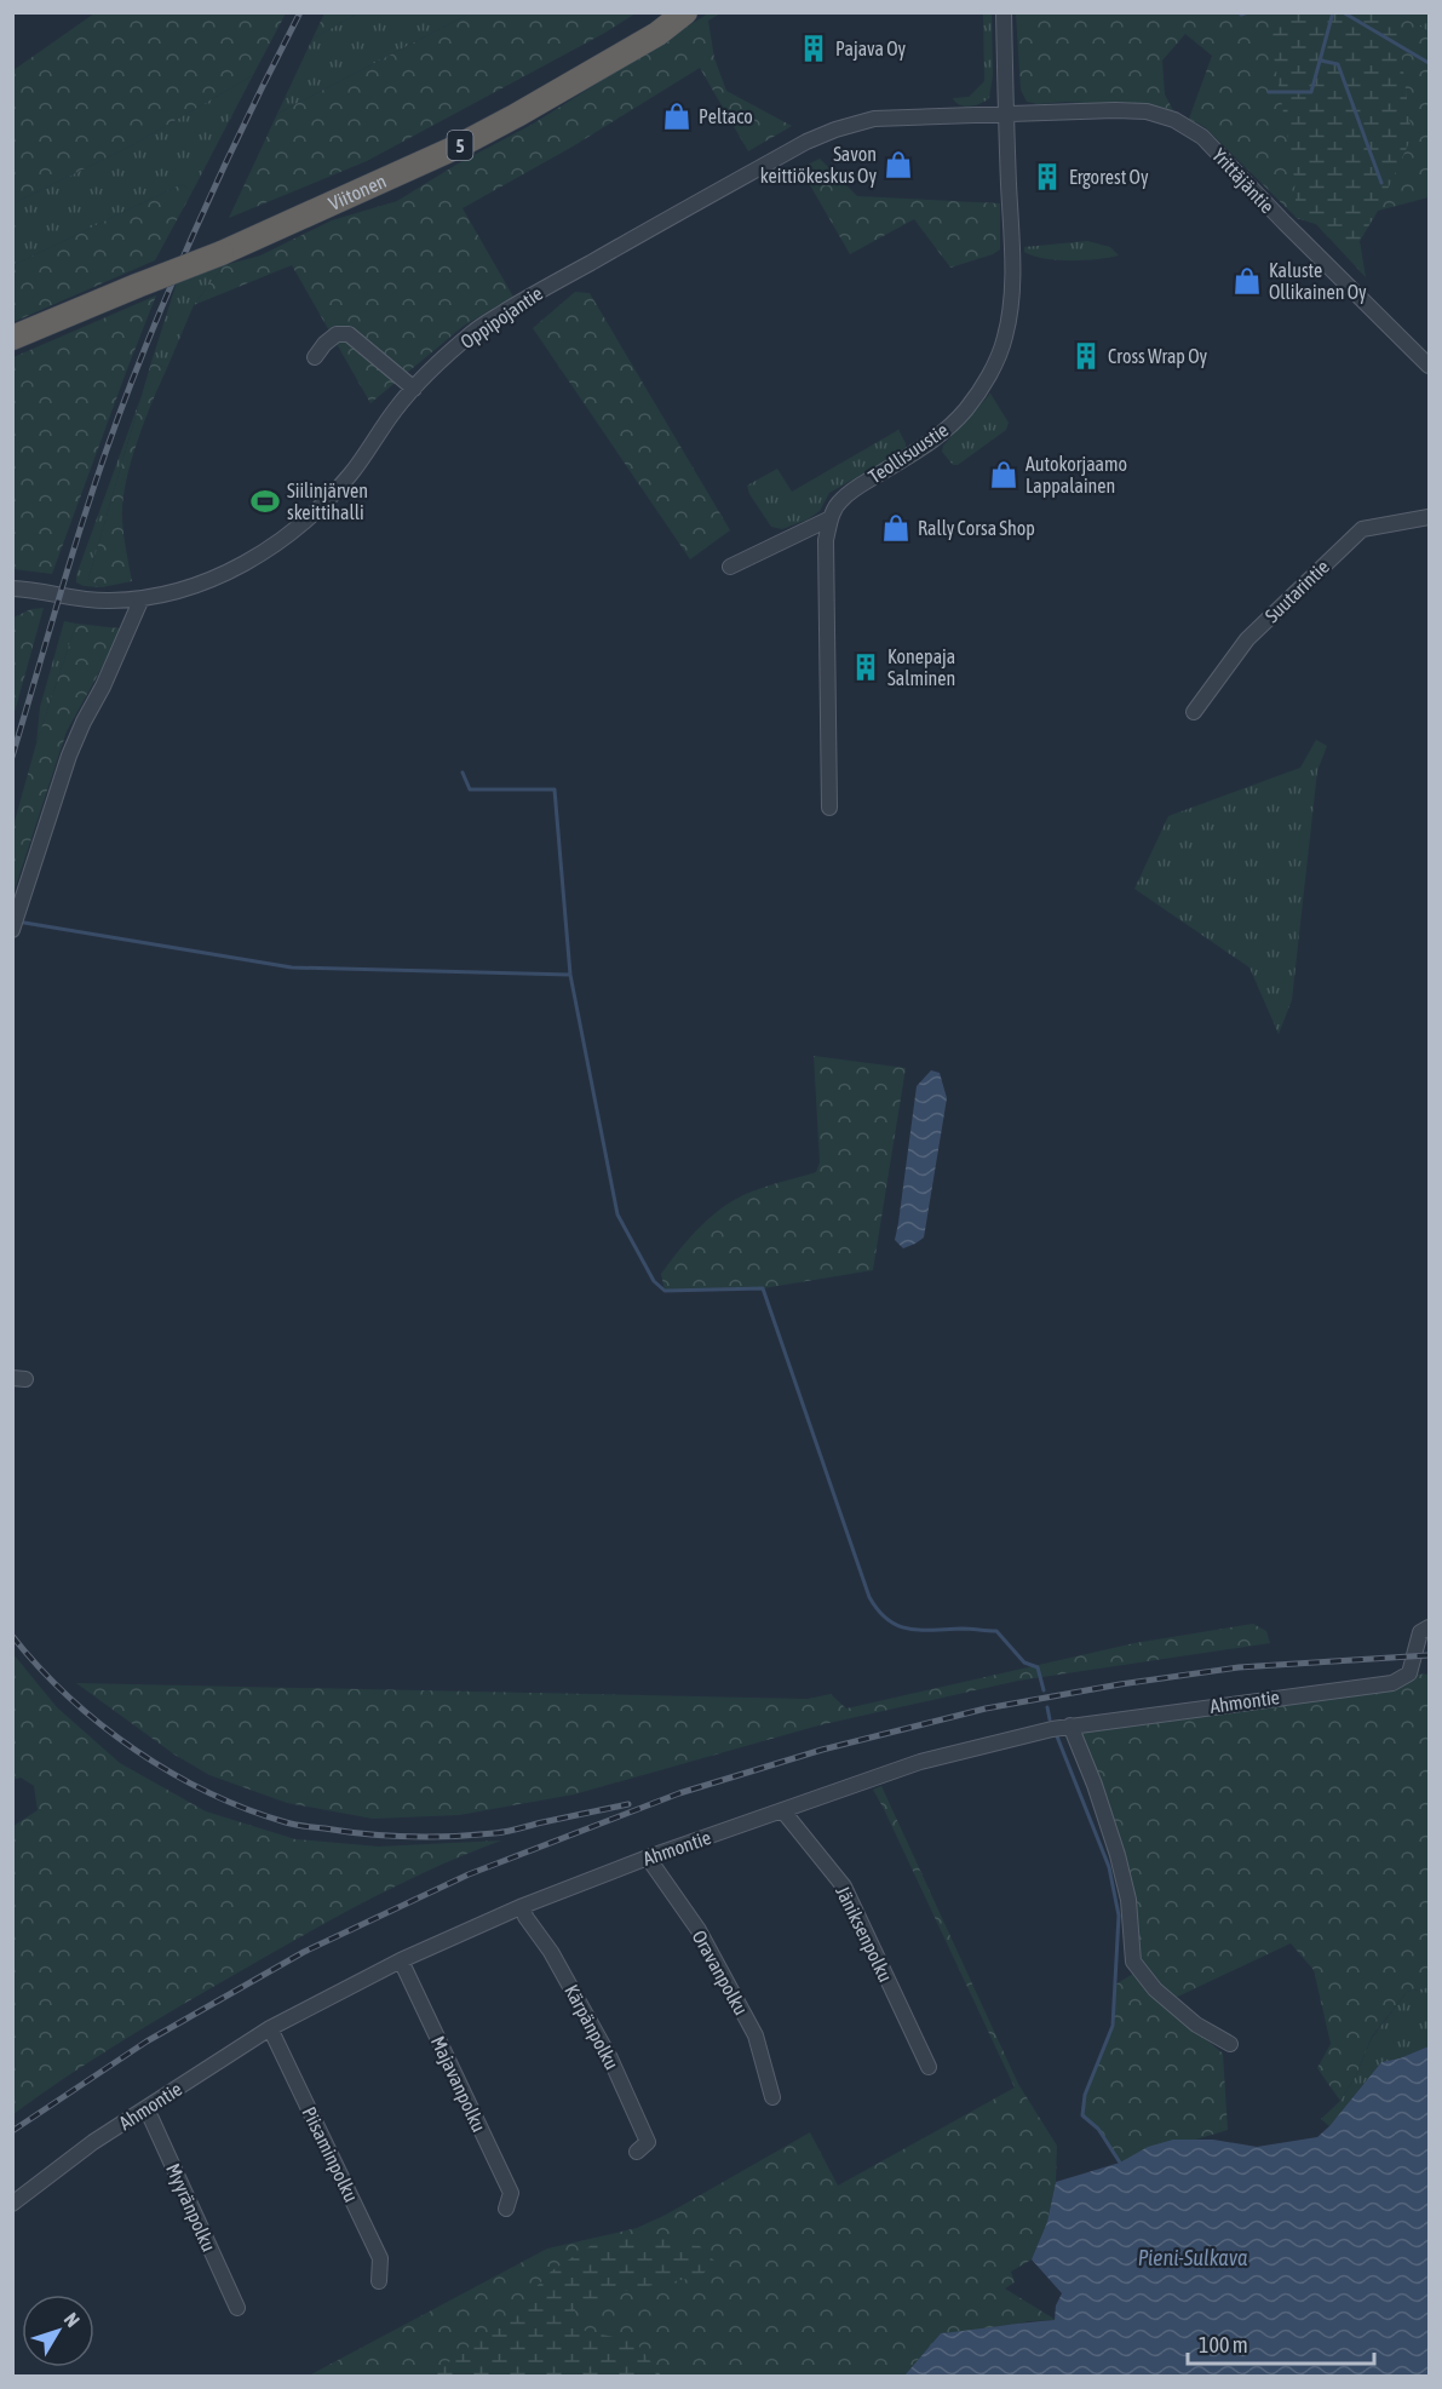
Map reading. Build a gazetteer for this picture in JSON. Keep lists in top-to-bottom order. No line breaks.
{"streets":{"highway":["5","Viitonen"],"street":["Yrittäjäntie","Oppipojantie","Teollisuustie","Suutarintie","Ahmontie","Jäniksenpolku","Oravanpolku","Kärpänpolku","Majavanpolku","Piisaminpolku","Myyränpolku"]},"crossings":[["Yrittäjäntie","Oppipojantie"],["Yrittäjäntie","Teollisuustie"],["Oppipojantie","Teollisuustie"],["Ahmontie","Jäniksenpolku"],["Ahmontie","Oravanpolku"],["Ahmontie","Kärpänpolku"],["Ahmontie","Majavanpolku"],["Ahmontie","Piisaminpolku"],["Ahmontie","Myyränpolku"]],"water":["Pieni-Sulkava"],"places":{"building":["Pajava Oy","Ergorest Oy","Cross Wrap Oy","Konepaja Salminen"],"shop":["Peltaco","Savon keittiökeskus Oy","Kaluste Ollikainen Oy","Autokorjaamo Lappalainen","Rally Corsa Shop"],"sports":["Siilinjärven skeittihalli"]},"scale_bar":"100 m","north":"top right"}
